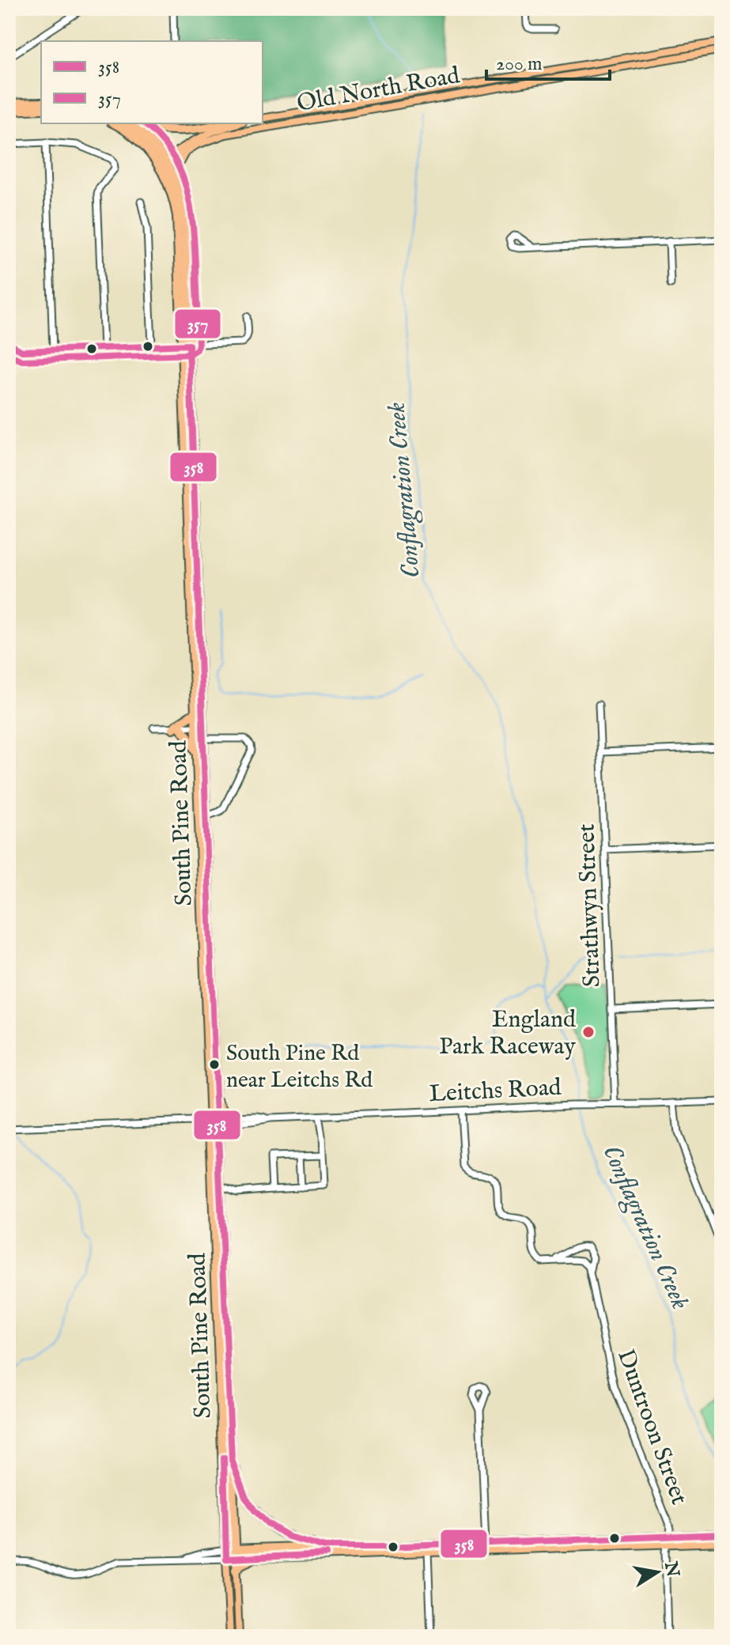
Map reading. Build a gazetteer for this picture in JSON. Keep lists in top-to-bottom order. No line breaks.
{"streets":{"highway":["South Pine Road"],"main road":["Old North Road"],"street":["Strathwyn Street","Leitchs Road","Duntroon Street"]},"crossings":[["Old North Road","South Pine Road"],["South Pine Road","Leitchs Road"],["Strathwyn Street","Leitchs Road"]],"water":["Conflagration Creek"],"places":["England Park Raceway","South Pine Rd near Leitchs Rd"],"lines":["transit line 357","transit line 358"],"legend":["358","357"],"scale_bar":"200 m","north":"right"}
